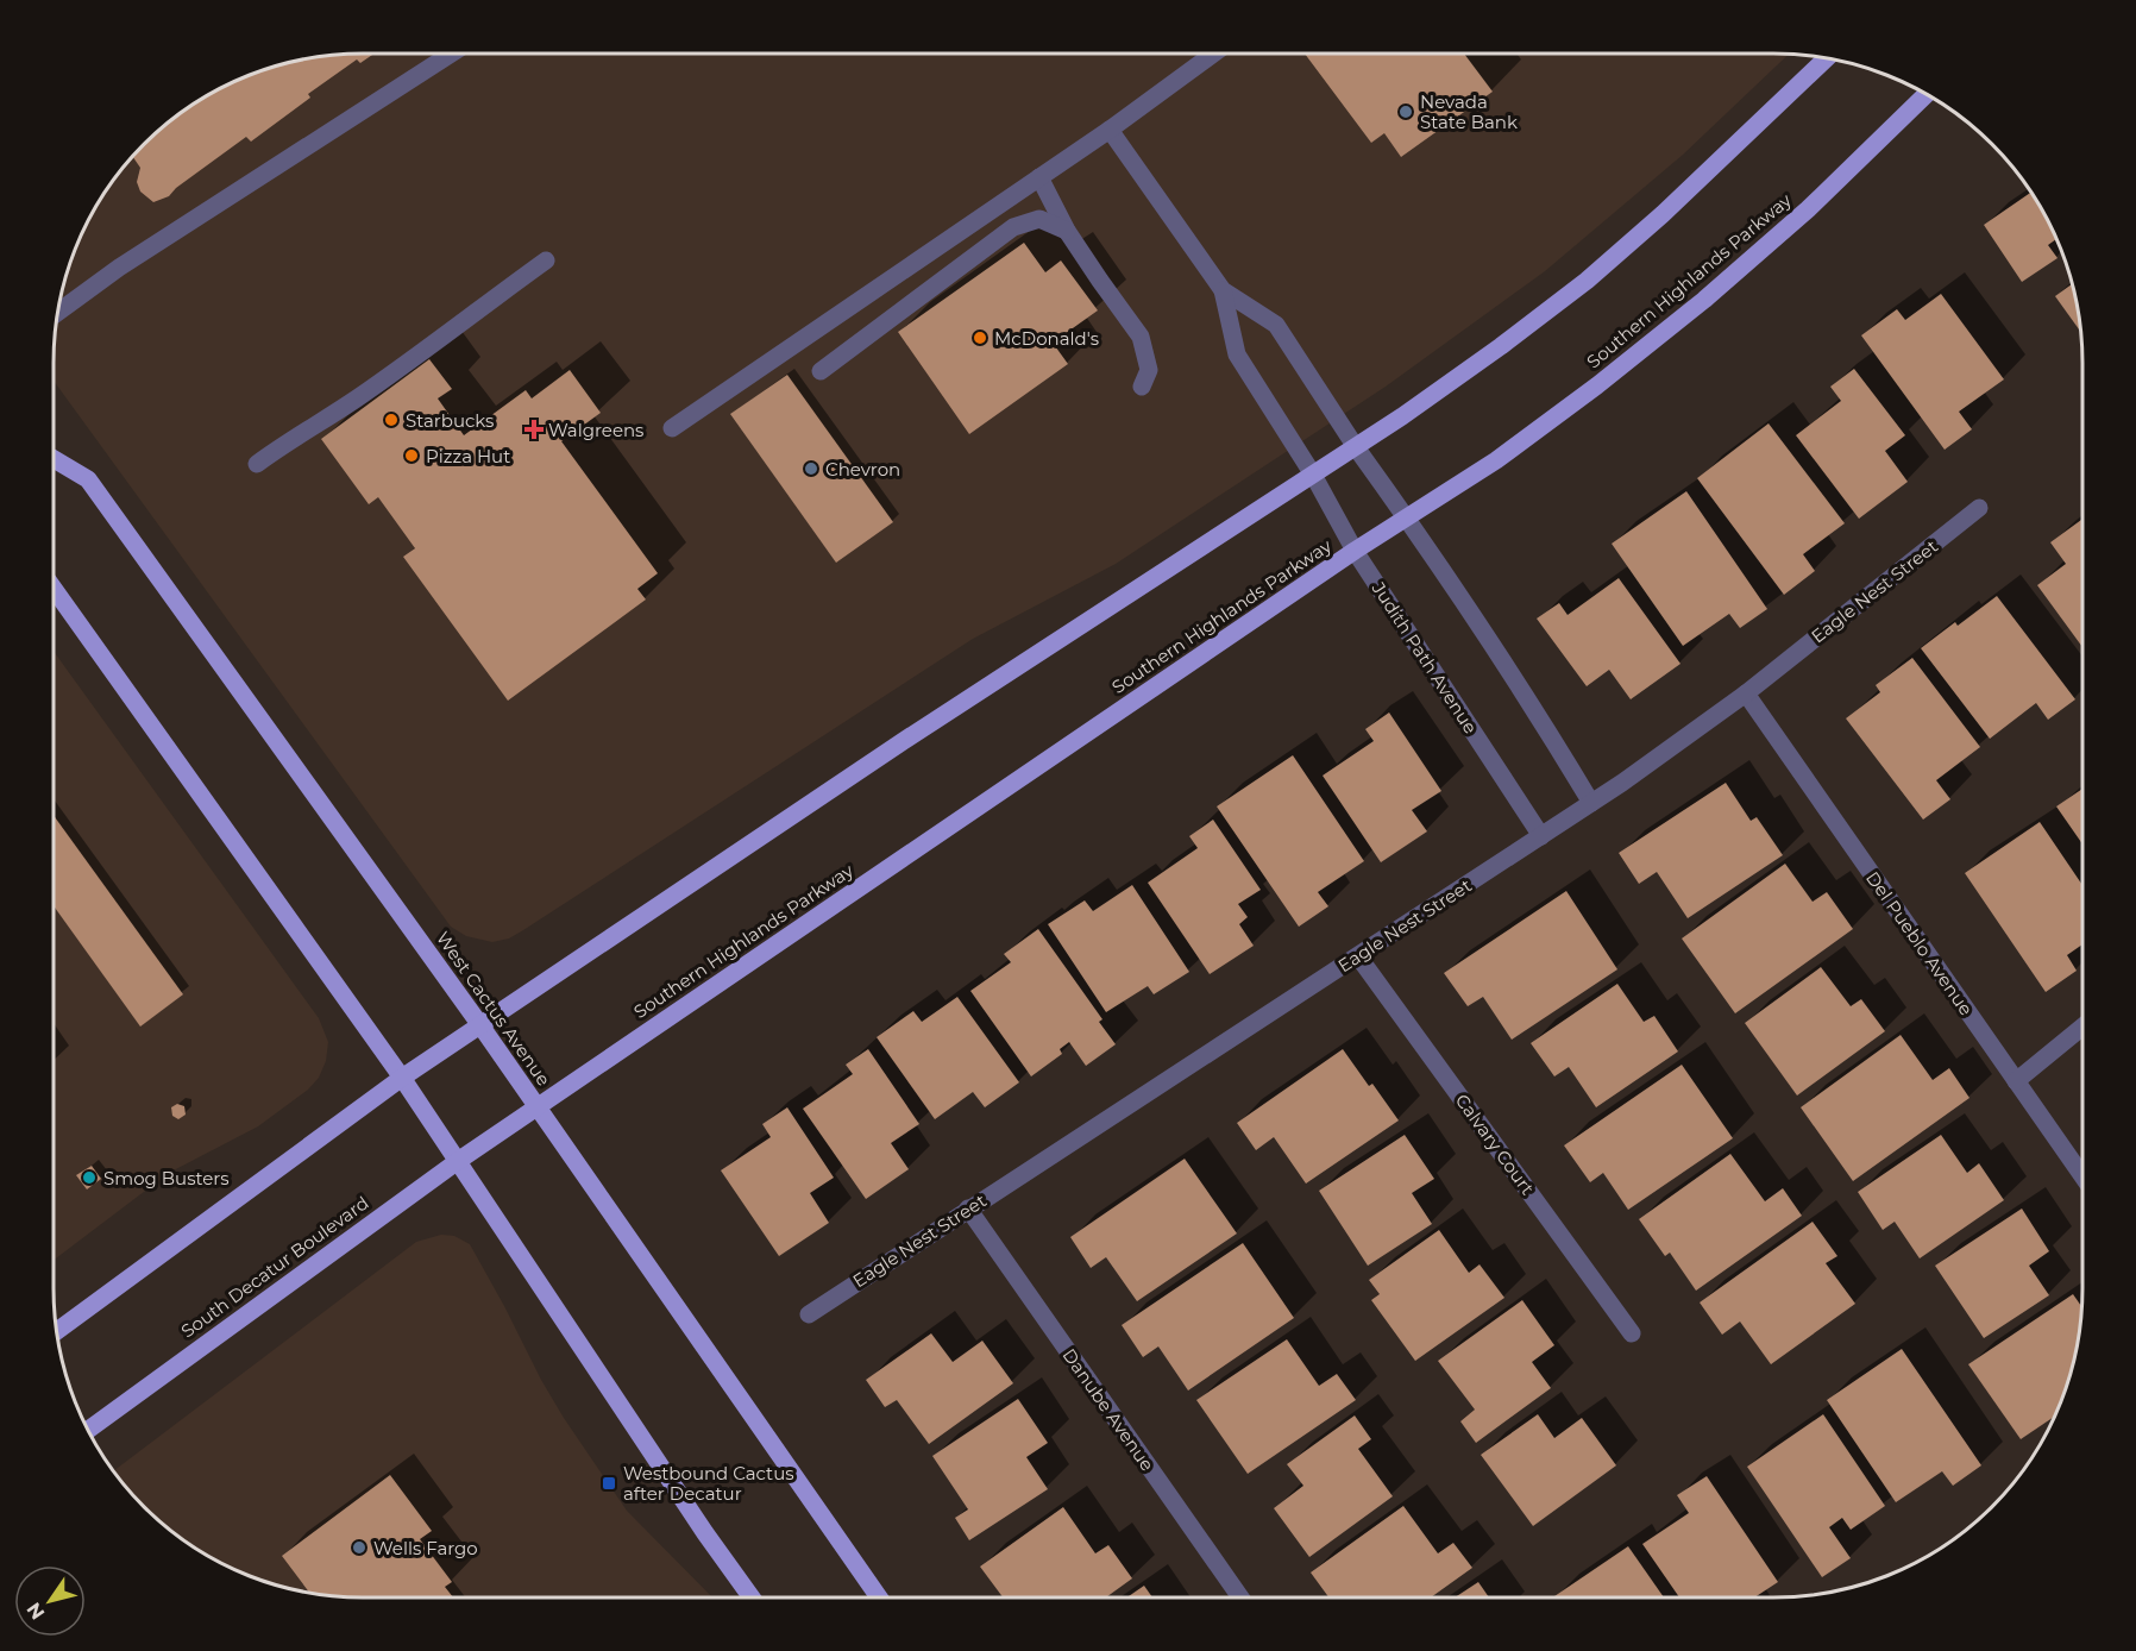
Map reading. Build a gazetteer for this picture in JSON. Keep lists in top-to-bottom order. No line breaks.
{"streets":{"main road":["Southern Highlands Parkway","West Cactus Avenue","South Decatur Boulevard"],"street":["Eagle Nest Street","Judith Path Avenue","Del Pueblo Avenue","Calvary Court","Danube Avenue"]},"crossings":[["Southern Highlands Parkway","Judith Path Avenue"],["Southern Highlands Parkway","West Cactus Avenue"],["Southern Highlands Parkway","South Decatur Boulevard"],["Eagle Nest Street","Judith Path Avenue"],["Eagle Nest Street","Del Pueblo Avenue"],["Eagle Nest Street","Calvary Court"],["Eagle Nest Street","Danube Avenue"]],"places":{"other":["Nevada State Bank","McDonald's","Starbucks","Pizza Hut","Chevron","Smog Busters","Wells Fargo"],"health":["Walgreens"],"transit":["Westbound Cactus after Decatur"]},"north":"bottom left"}
